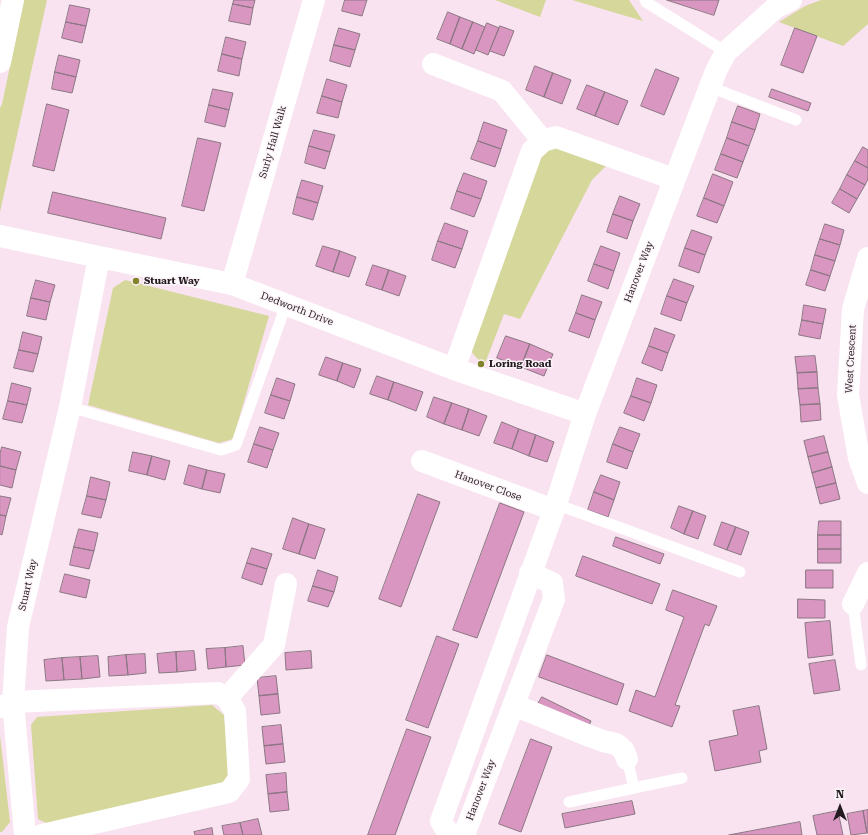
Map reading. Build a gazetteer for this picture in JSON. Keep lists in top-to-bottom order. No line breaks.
{"streets":{"street":["Surly Hall Walk","Hanover Way","Dedworth Drive","West Crescent","Hanover Close","Stuart Way"]},"crossings":[["Surly Hall Walk","Dedworth Drive"],["Hanover Way","Dedworth Drive"],["Hanover Way","Hanover Close"],["Dedworth Drive","Stuart Way"]],"places":["Stuart Way","Loring Road"],"north":"top"}
